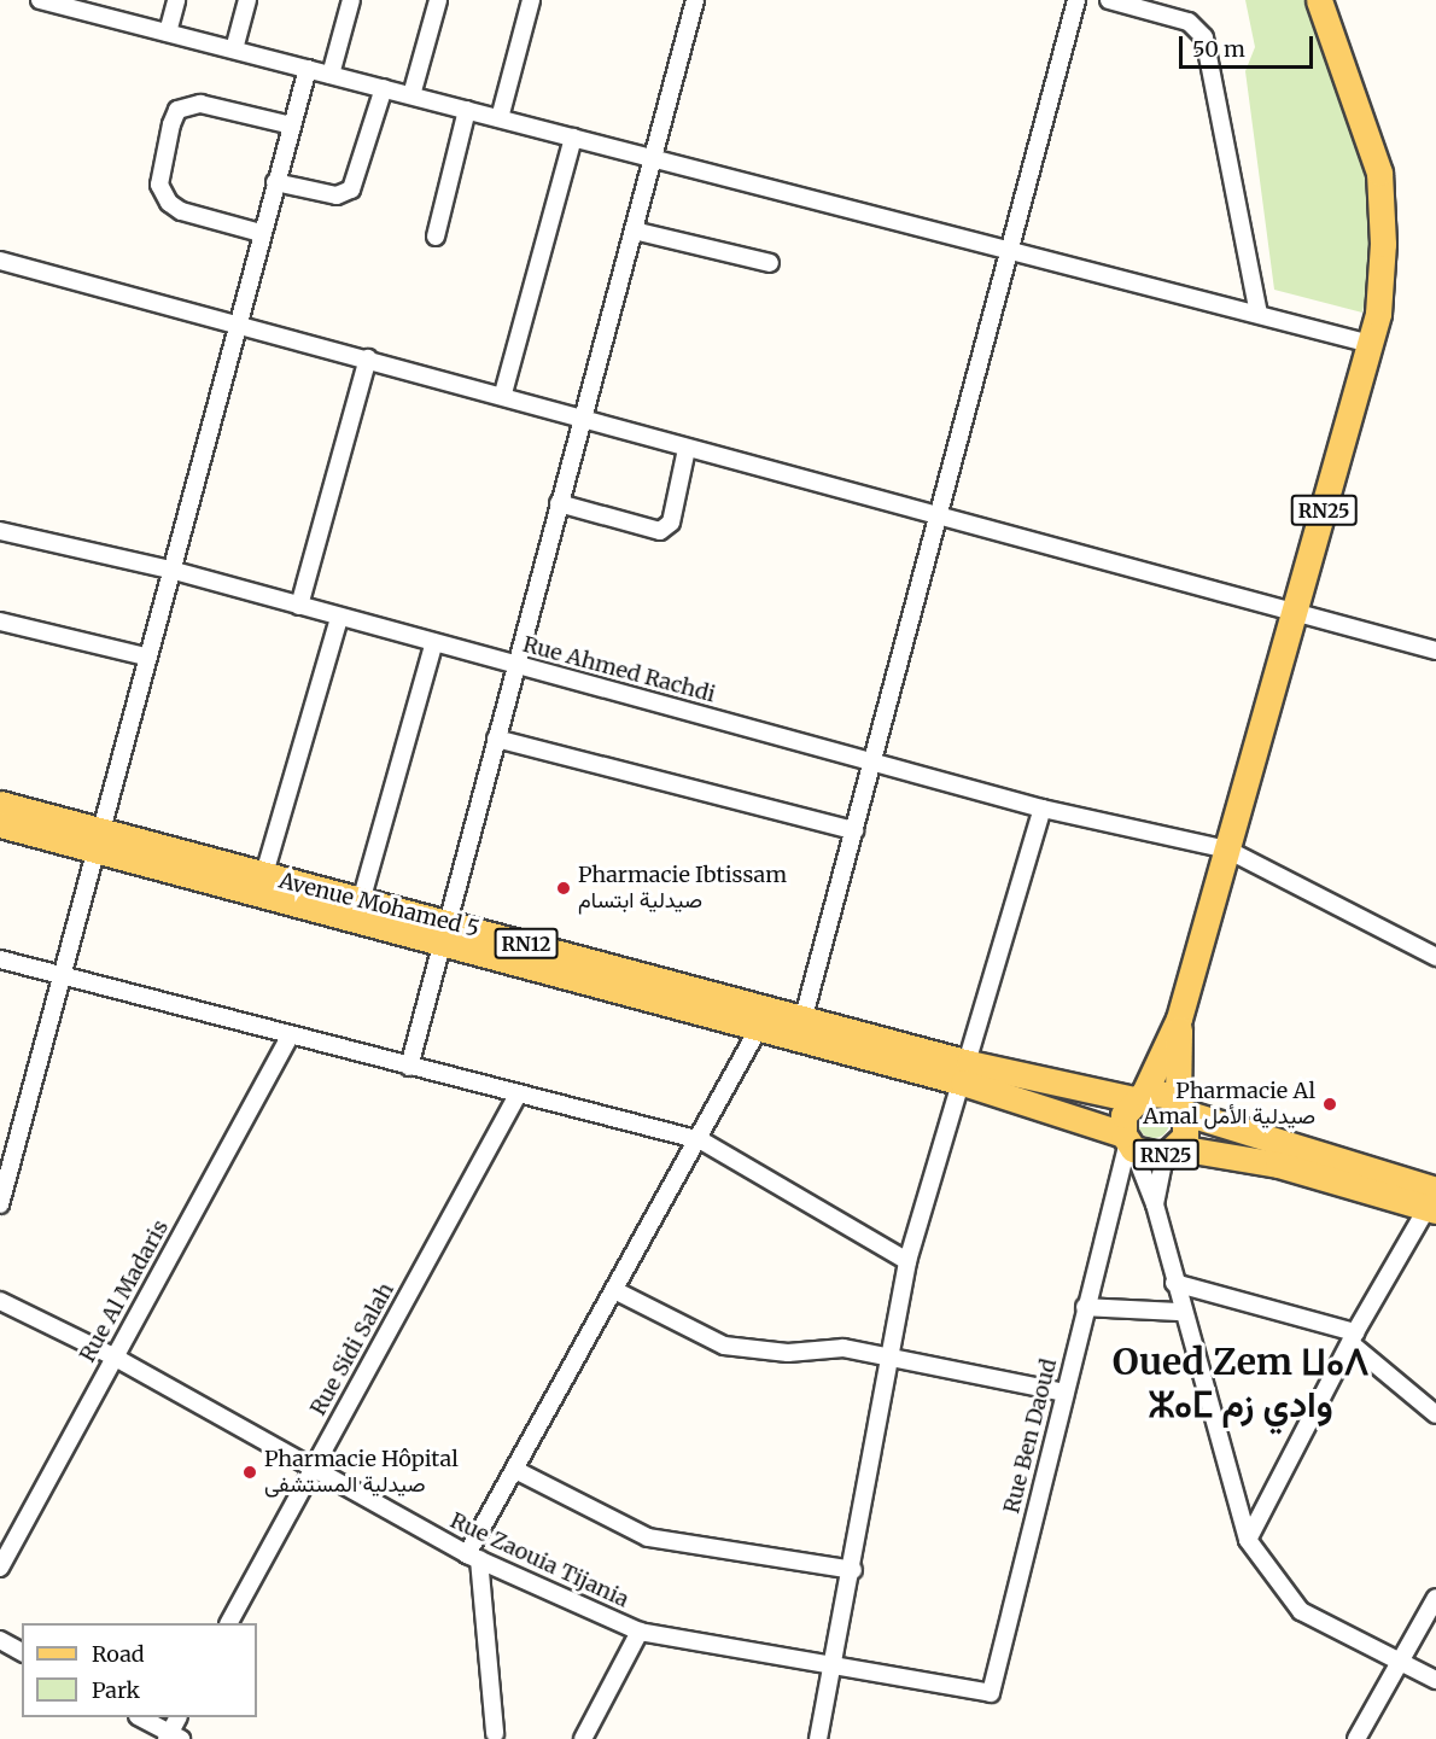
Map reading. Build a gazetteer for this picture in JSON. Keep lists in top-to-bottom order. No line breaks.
{"streets":{"main road":["RN25","Avenue Mohamed 5","RN12"],"street":["Rue Ahmed Rachdi","Rue Al Madaris","Rue Sidi Salah","Rue Ben Daoud","Rue Zaouia Tijania"]},"crossings":[["RN25","Rue Ahmed Rachdi"],["RN25","Avenue Mohamed 5"],["RN25","Rue Ben Daoud"],["Avenue Mohamed 5","Rue Ben Daoud"],["Rue Al Madaris","Rue Zaouia Tijania"],["Rue Sidi Salah","Rue Zaouia Tijania"],["Rue Ben Daoud","Rue Zaouia Tijania"]],"districts":["Oued Zem ⵡⴰⴷ ⵣⴰⵎ وادي زم"],"places":["Pharmacie Ibtissam صيدلية ابتسام","Pharmacie Al Amal صيدلية الأمل","Pharmacie Hôpital صيدلية المستشفى"],"legend":["Road","Park"],"scale_bar":"50 m"}
